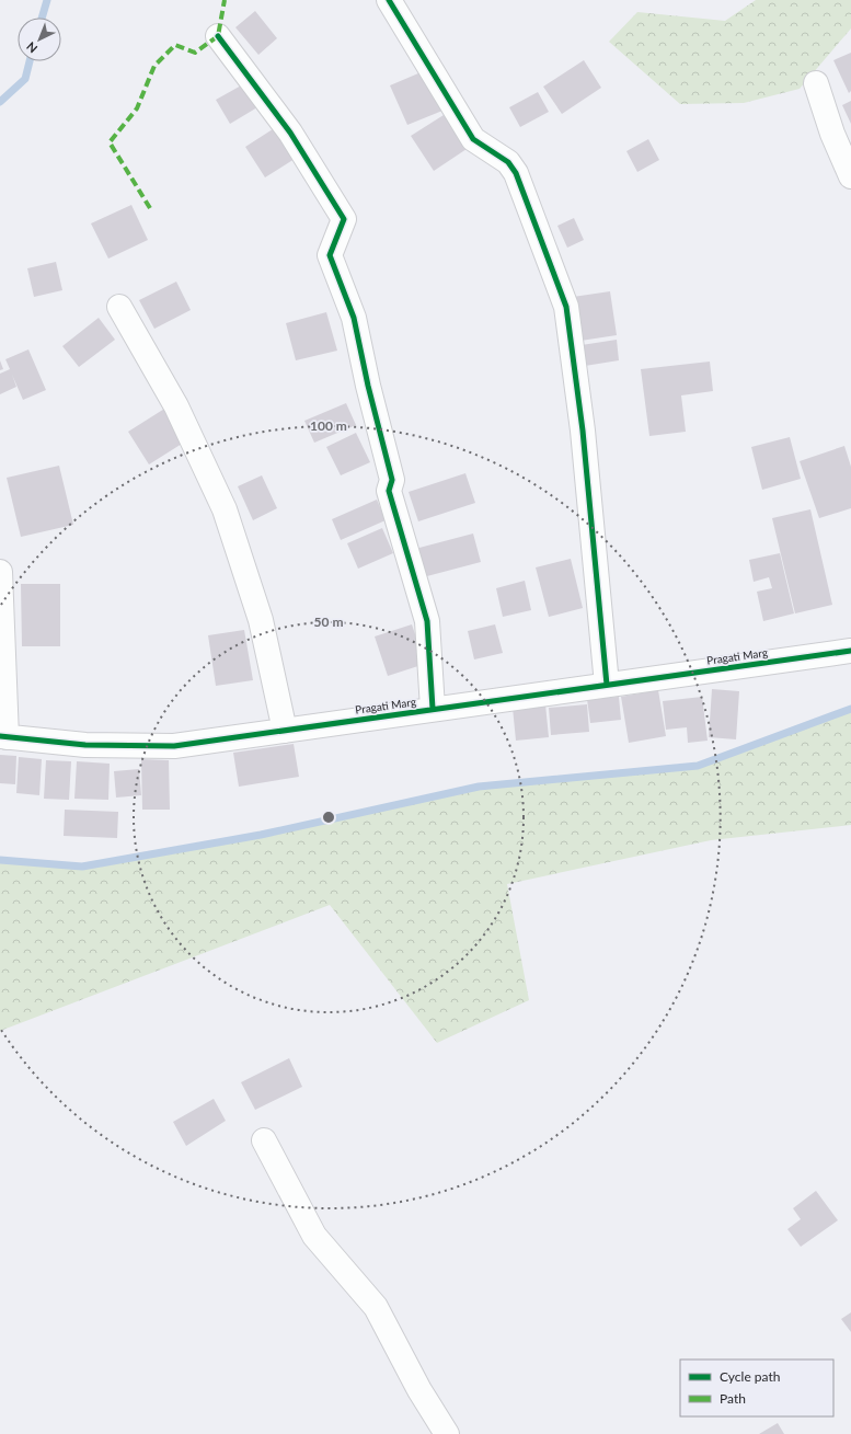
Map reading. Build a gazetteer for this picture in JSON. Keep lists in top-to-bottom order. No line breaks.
{"streets":{"street":["Pragati Marg"]},"legend":["Cycle path","Path"],"north":"bottom left","rings":["100 m","50 m"]}
